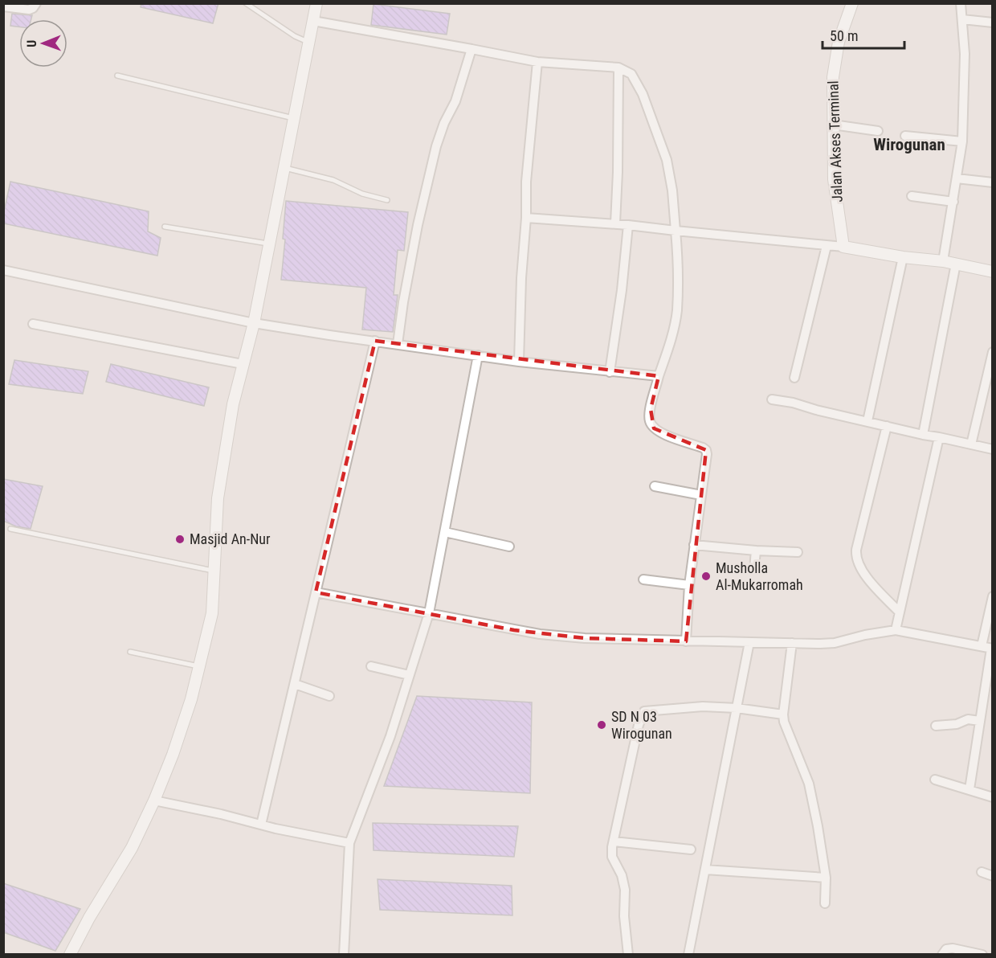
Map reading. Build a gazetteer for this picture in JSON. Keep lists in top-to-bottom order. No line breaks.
{"streets":{"street":["Jalan Akses Terminal"]},"districts":["Wirogunan"],"places":["Masjid An-Nur","Musholla Al-Mukarromah","SD N 03 Wirogunan"],"scale_bar":"50 m","north":"left"}
